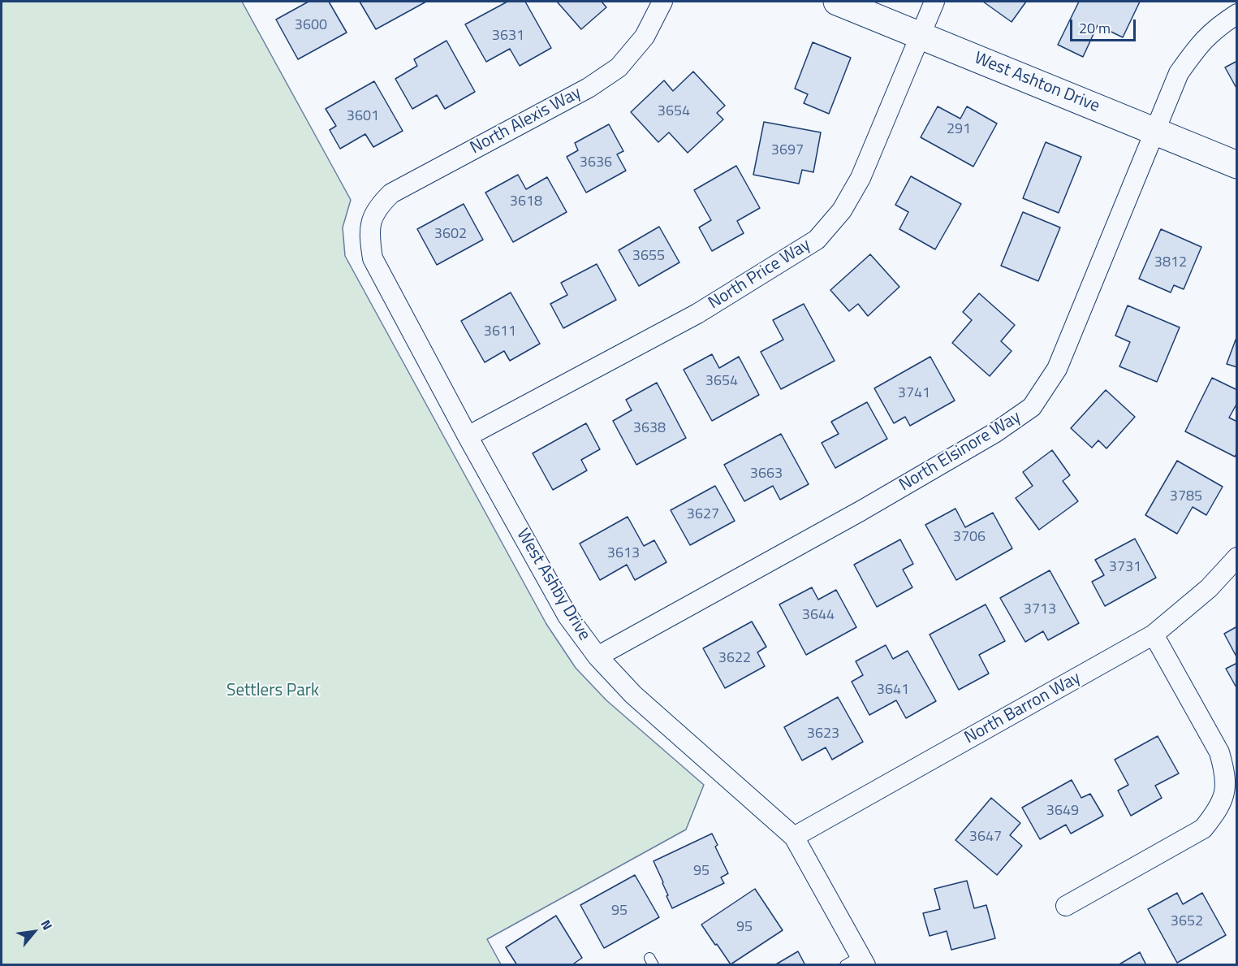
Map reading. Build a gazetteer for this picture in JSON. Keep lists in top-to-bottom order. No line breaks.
{"streets":{"street":["West Ashton Drive","North Alexis Way","North Price Way","North Elsinore Way","West Ashby Drive","North Barron Way"]},"crossings":[["West Ashton Drive","North Price Way"],["West Ashton Drive","North Elsinore Way"],["North Alexis Way","West Ashby Drive"],["North Price Way","West Ashby Drive"],["North Elsinore Way","West Ashby Drive"],["West Ashby Drive","North Barron Way"]],"parks":["Settlers Park"],"house_numbers":["3600","3631","3654","3601","291","3697","3636","3618","3602","3655","3812","3611","3654","3741","3638","3663","3785","3627","3706","3613","3731","3713","3644","3622","3641","3623","3649","3647","95","95","3652","95"],"scale_bar":"20 m","north":"top right"}
